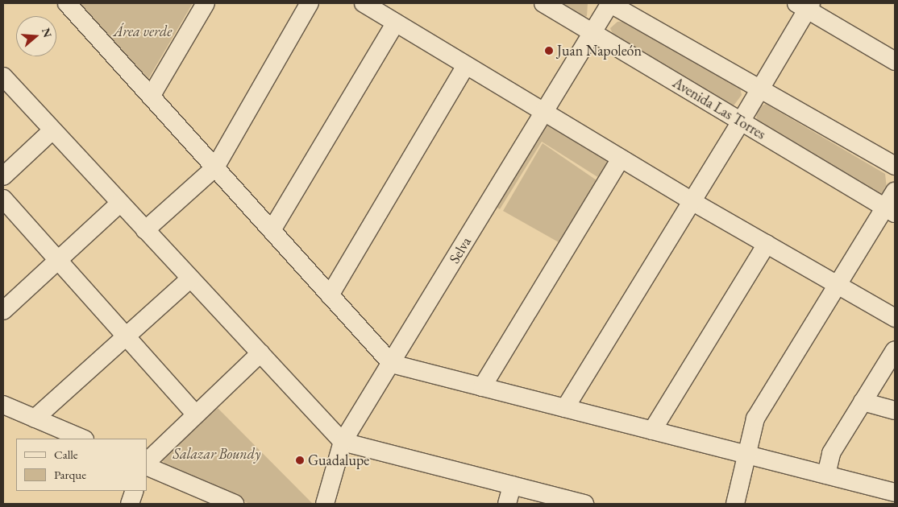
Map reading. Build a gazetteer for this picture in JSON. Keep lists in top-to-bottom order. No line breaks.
{"streets":{"street":["Avenida Las Torres","Selva"]},"crossings":[["Avenida Las Torres","Selva"]],"parks":["Área verde","Salazar Boundy"],"places":["Juan Napoleón","Guadalupe"],"legend":["Calle","Parque"],"north":"right"}
